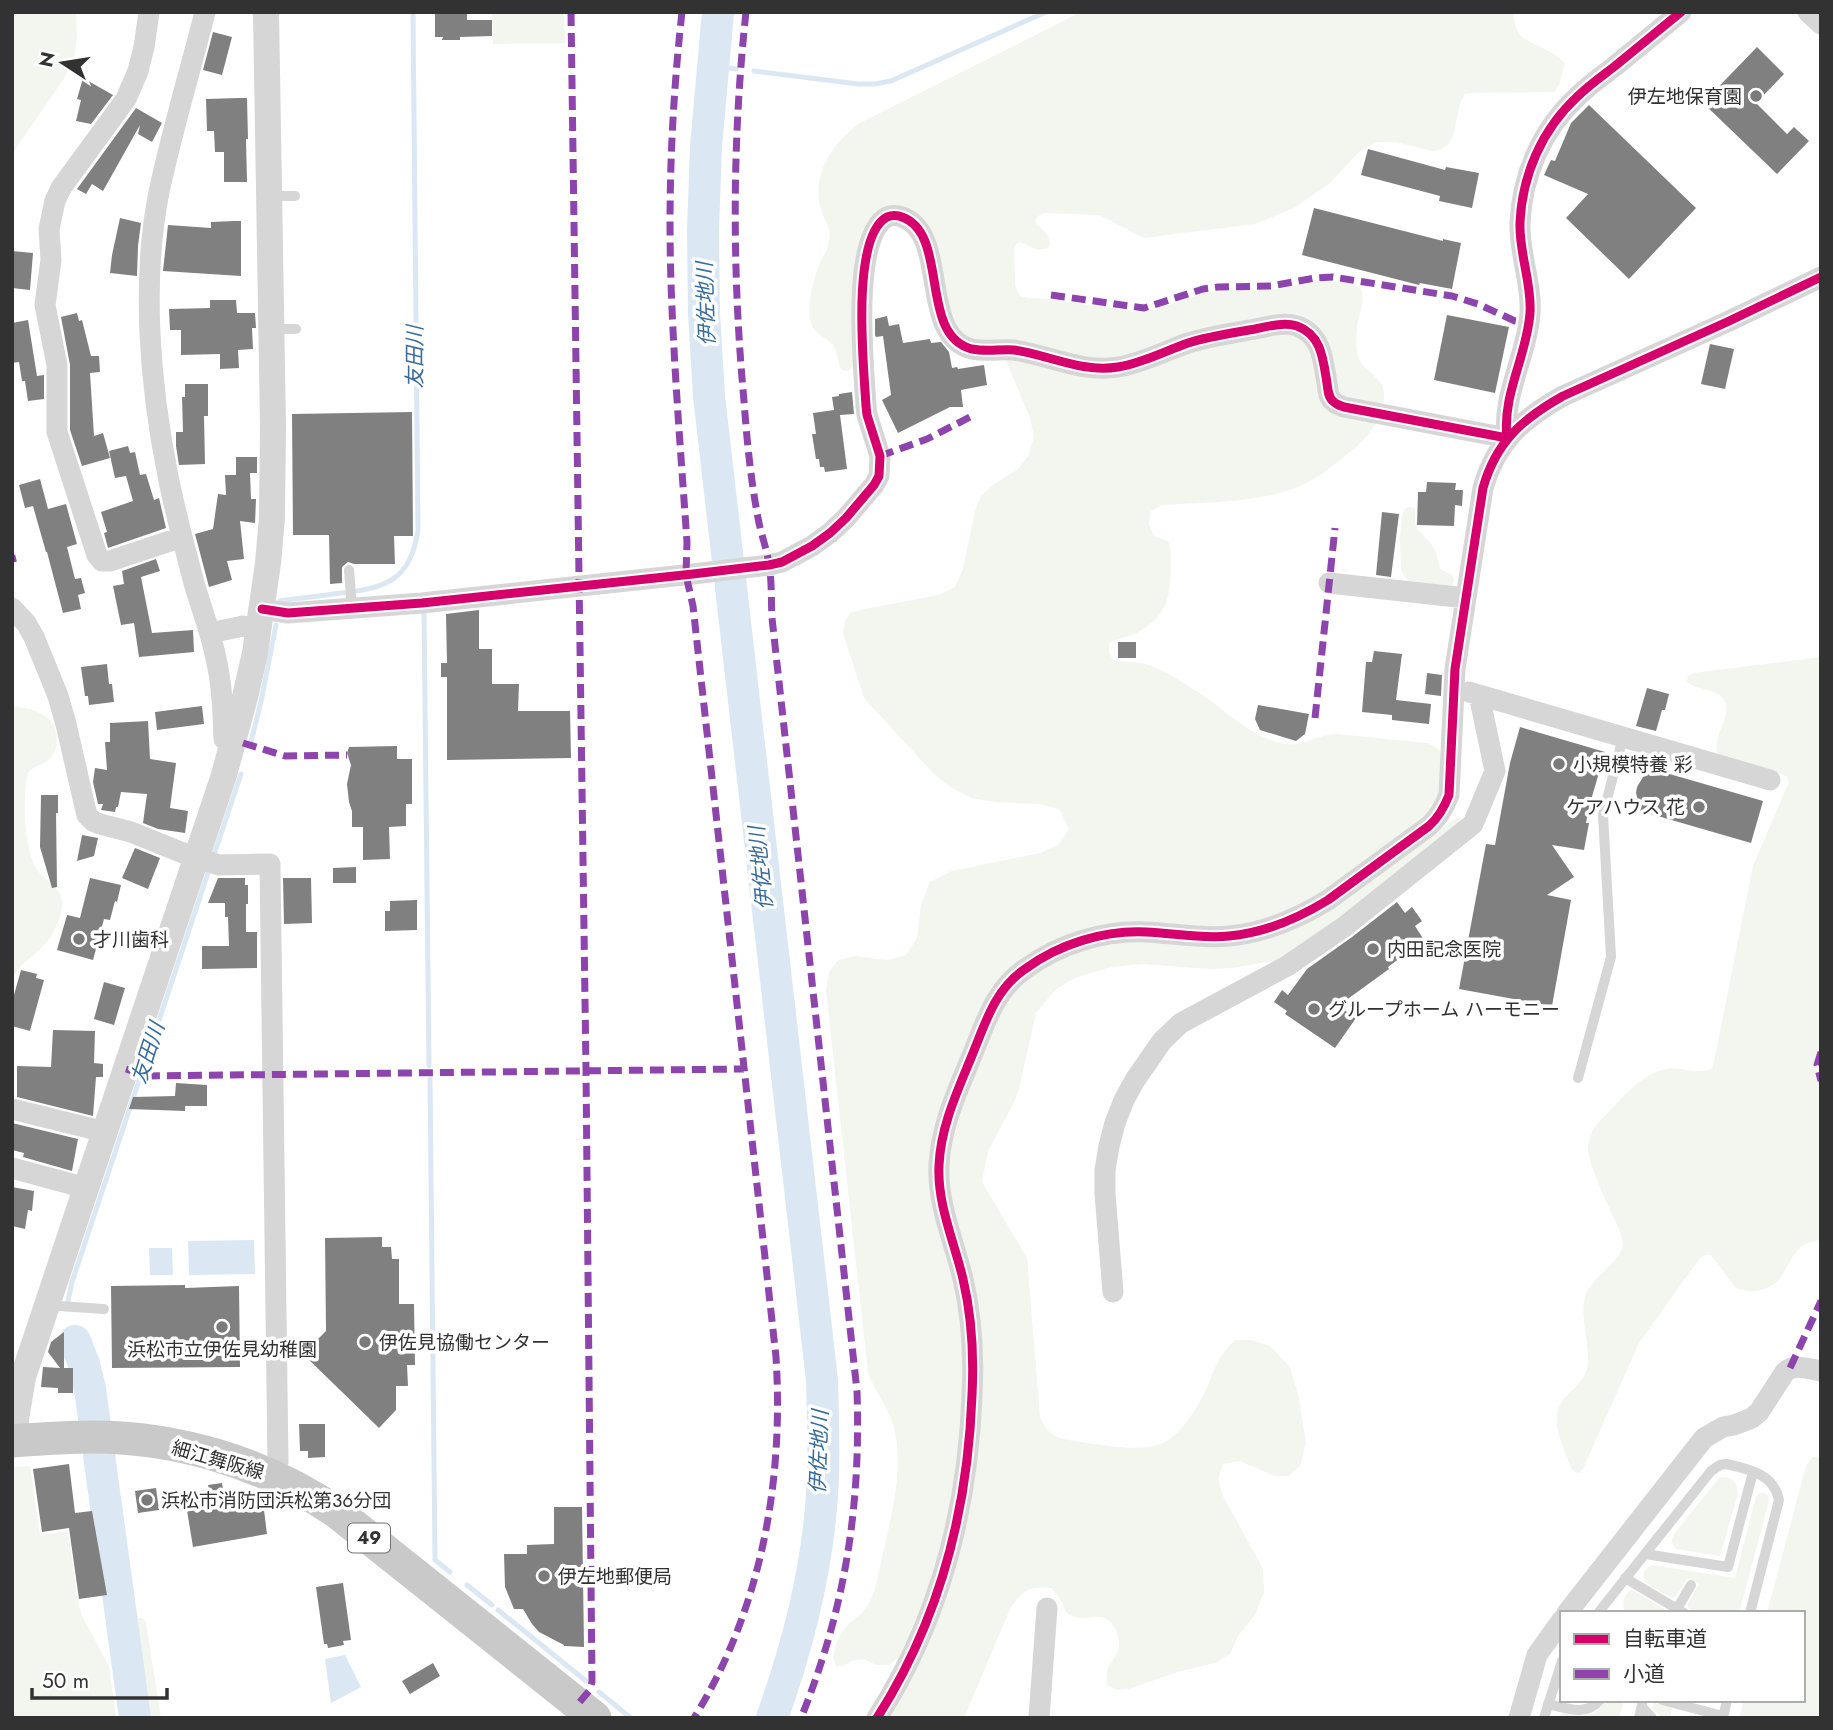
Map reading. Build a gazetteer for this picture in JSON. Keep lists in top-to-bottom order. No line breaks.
{"streets":{"main road":["細江舞阪線","49"]},"water":["伊佐地川","友田川"],"places":["伊左地保育園","小規模特養 彩","ケアハウス 花","才川歯科","内田記念医院","グループホーム ハーモニー","浜松市立伊佐見幼稚園","伊佐見協働センター","浜松市消防団浜松第36分団","伊左地郵便局"],"legend":["自転車道","小道"],"scale_bar":"50 m","north":"left"}
